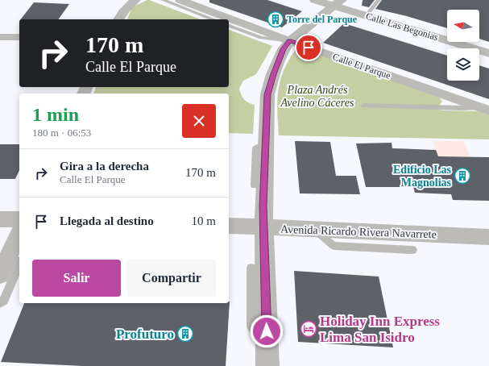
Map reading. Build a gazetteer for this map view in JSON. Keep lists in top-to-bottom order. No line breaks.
{"streets":{"street":["Calle Las Begonias","Calle El Parque","Avenida Ricardo Rivera Navarrete"]},"parks":["Plaza Andrés Avelino Cáceres"],"places":{"building":["Torre del Parque","Edificio Las Magnolias","Profuturo"],"hotel":["Holiday Inn Express Lima San Isidro"]},"north":"left","page":{"turn":["170 m","Calle El Parque"],"heading":["1 min","180 m · 06:53"],"list":[{"name":"Gira a la derecha","note":"Calle El Parque","value":"170 m"},{"name":"Llegada al destino","value":"10 m"}],"buttons":["Salir","Compartir"]}}
